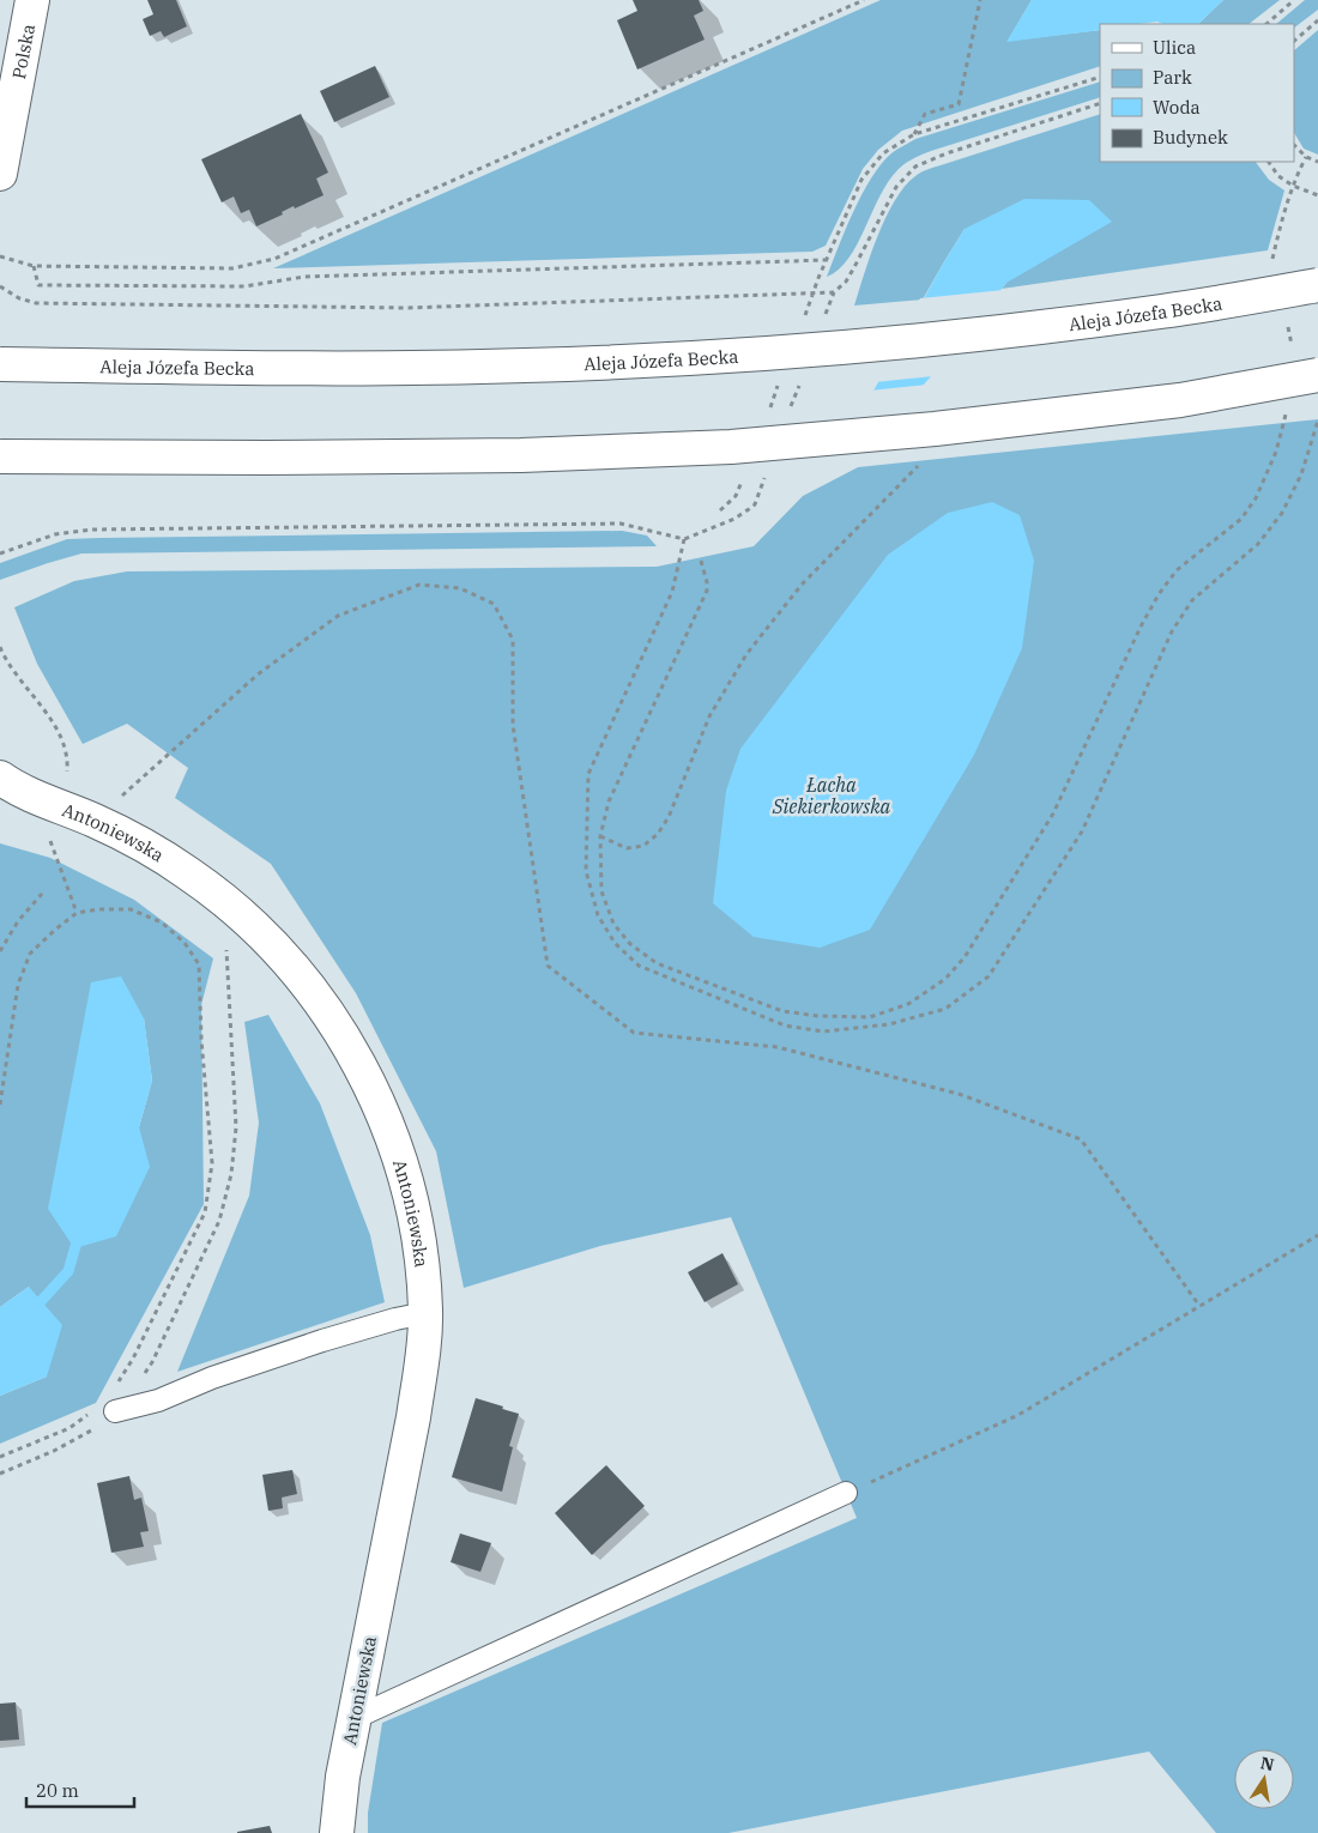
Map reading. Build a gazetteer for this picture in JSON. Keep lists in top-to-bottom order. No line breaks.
{"streets":{"main road":["Polska","Aleja Józefa Becka","Antoniewska"]},"water":["Łacha Siekierkowska"],"legend":["Ulica","Park","Woda","Budynek"],"scale_bar":"20 m","north":"top"}
